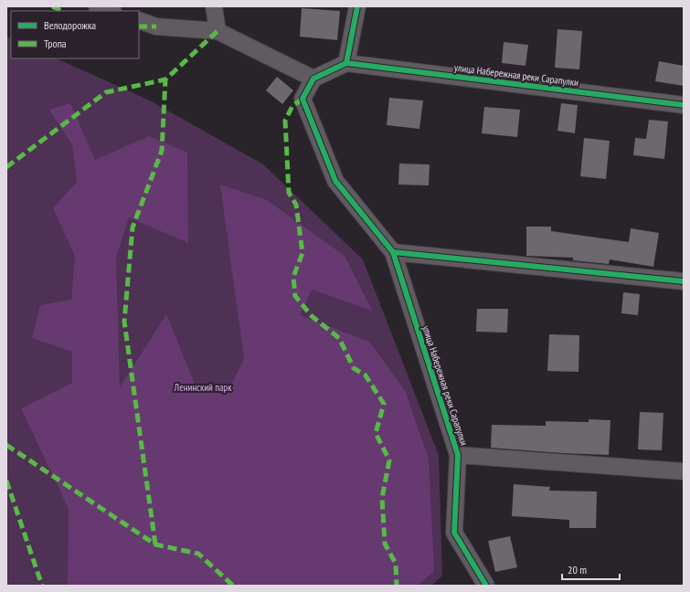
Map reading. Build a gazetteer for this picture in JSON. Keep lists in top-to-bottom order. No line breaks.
{"streets":{"street":["улица Набережная реки Сарапулки"]},"parks":["Ленинский парк"],"legend":["Велодорожка","Тропа"],"scale_bar":"20 m"}
